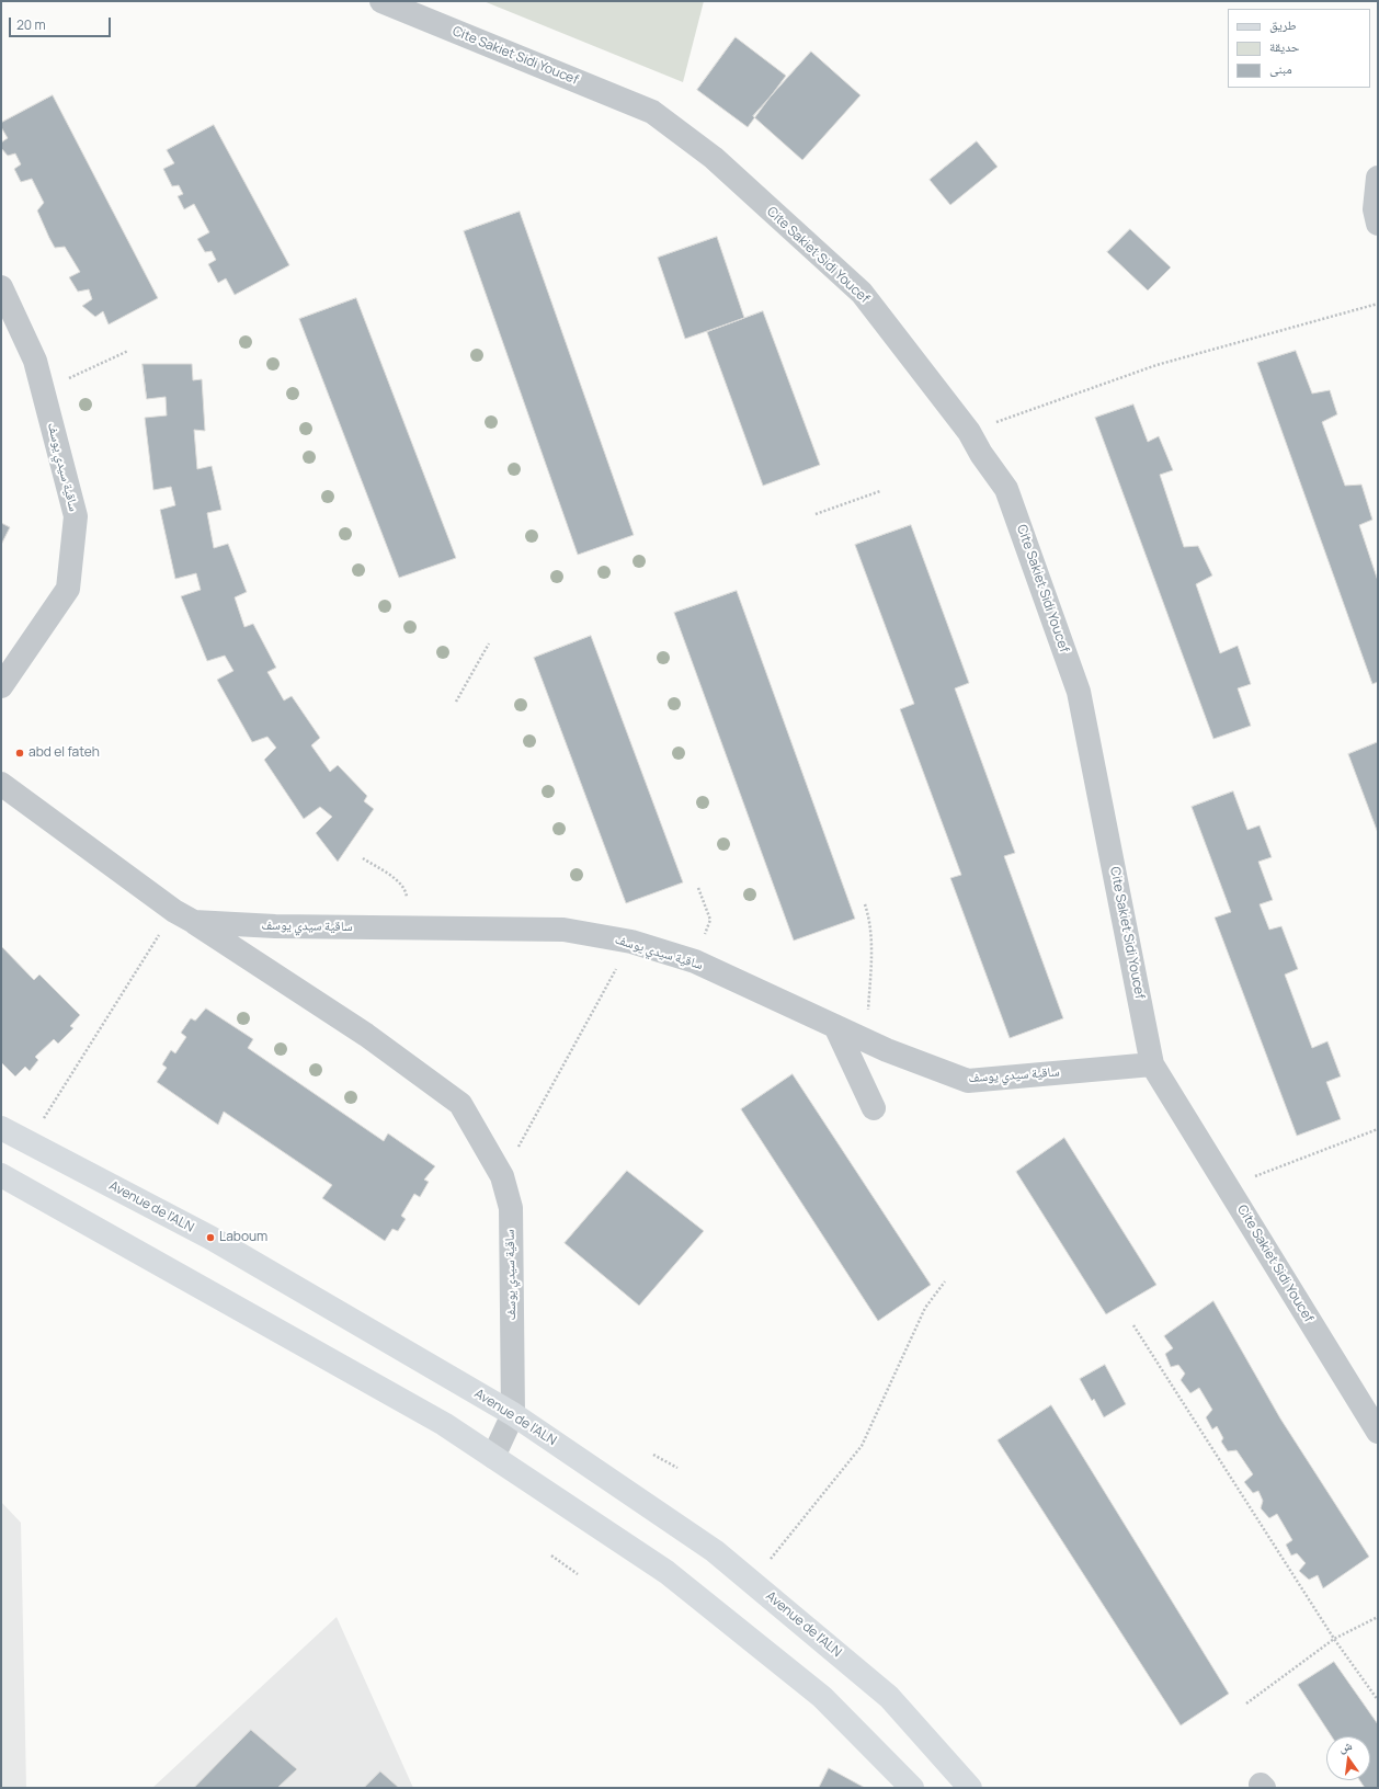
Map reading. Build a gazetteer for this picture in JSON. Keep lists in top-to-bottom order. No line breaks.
{"streets":{"main road":["Avenue de l'ALN"],"street":["Cite Sakiet Sidi Youcef","ساقية سيدي يوسف"]},"crossings":[["Cite Sakiet Sidi Youcef","ساقية سيدي يوسف"],["ساقية سيدي يوسف","Avenue de l'ALN"]],"places":["abd el fateh","Laboum"],"legend":["طريق","حديقة","مبنى"],"scale_bar":"20 m","north":"top"}
